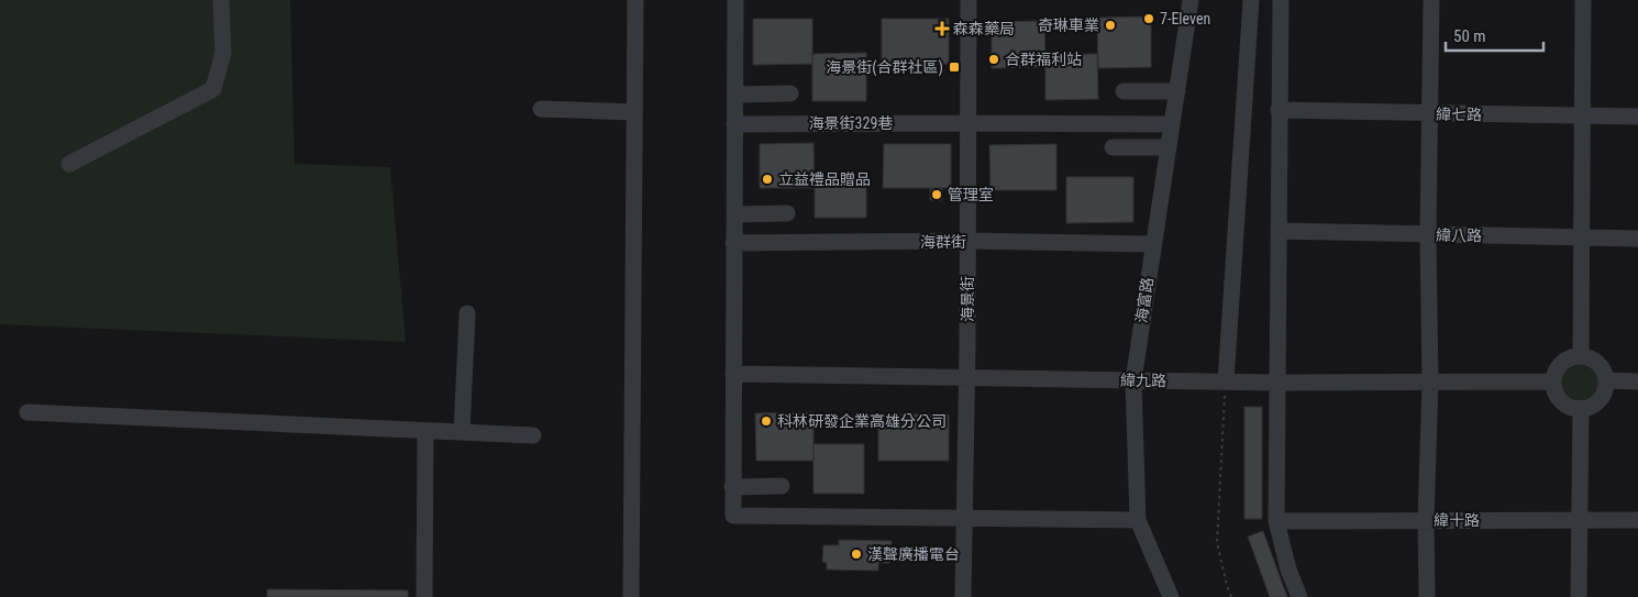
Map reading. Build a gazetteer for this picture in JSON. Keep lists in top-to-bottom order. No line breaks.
{"streets":{"street":["緯七路","海景街329巷","緯八路","海群街","海景街","海富路","緯九路","緯十路"]},"crossings":[["海景街329巷","海景街"],["海景街329巷","海富路"],["海群街","海景街"],["海群街","海富路"],["海景街","緯九路"],["海富路","緯九路"]],"places":{"other":["7-Eleven","奇琳車業","合群福利站","立益禮品贈品","管理室","科林研發企業高雄分公司","漢聲廣播電台"],"health":["森森藥局"],"transit":["海景街(合群社區)"]},"scale_bar":"50 m"}
